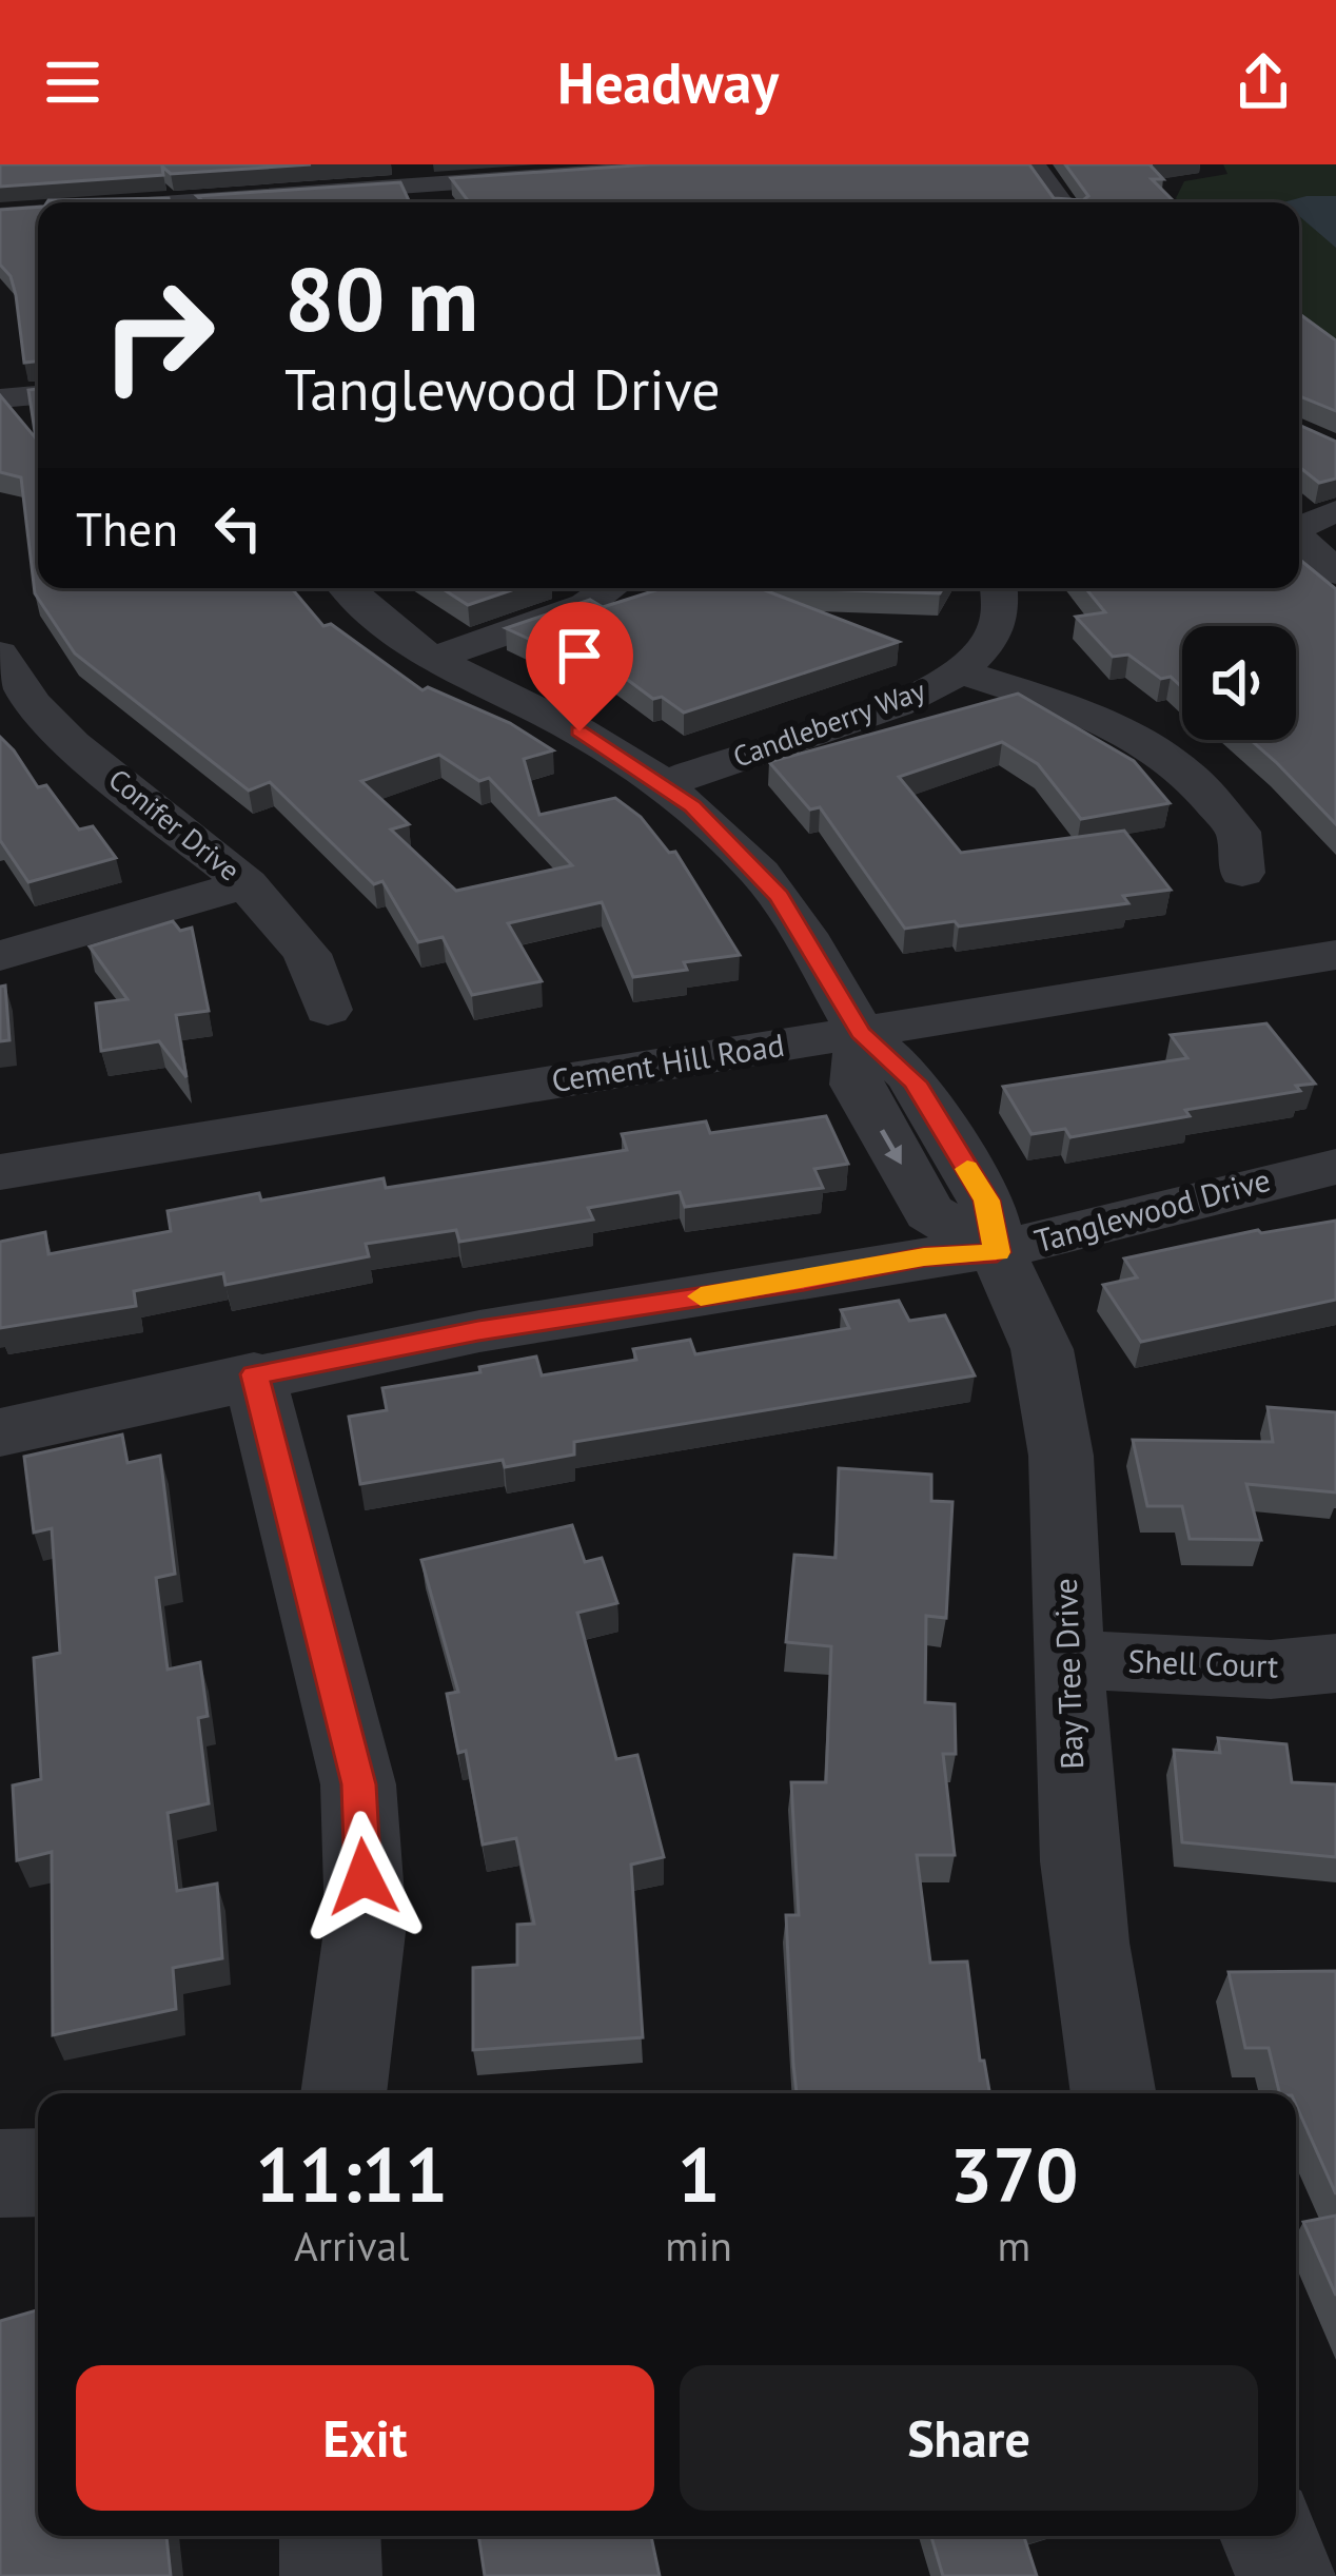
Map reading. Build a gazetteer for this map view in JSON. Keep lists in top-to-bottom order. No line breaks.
{"streets":{"street":["Candleberry Way","Conifer Drive","Cement Hill Road","Tanglewood Drive","Shell Court","Bay Tree Drive"]},"crossings":[["Tanglewood Drive","Bay Tree Drive"],["Shell Court","Bay Tree Drive"]],"page":{"header":"Headway","turn":["80 m","Tanglewood Drive"],"then":"Then","eta":["11:11","Arrival","1","min","370","m"],"buttons":["Exit","Share"]}}
